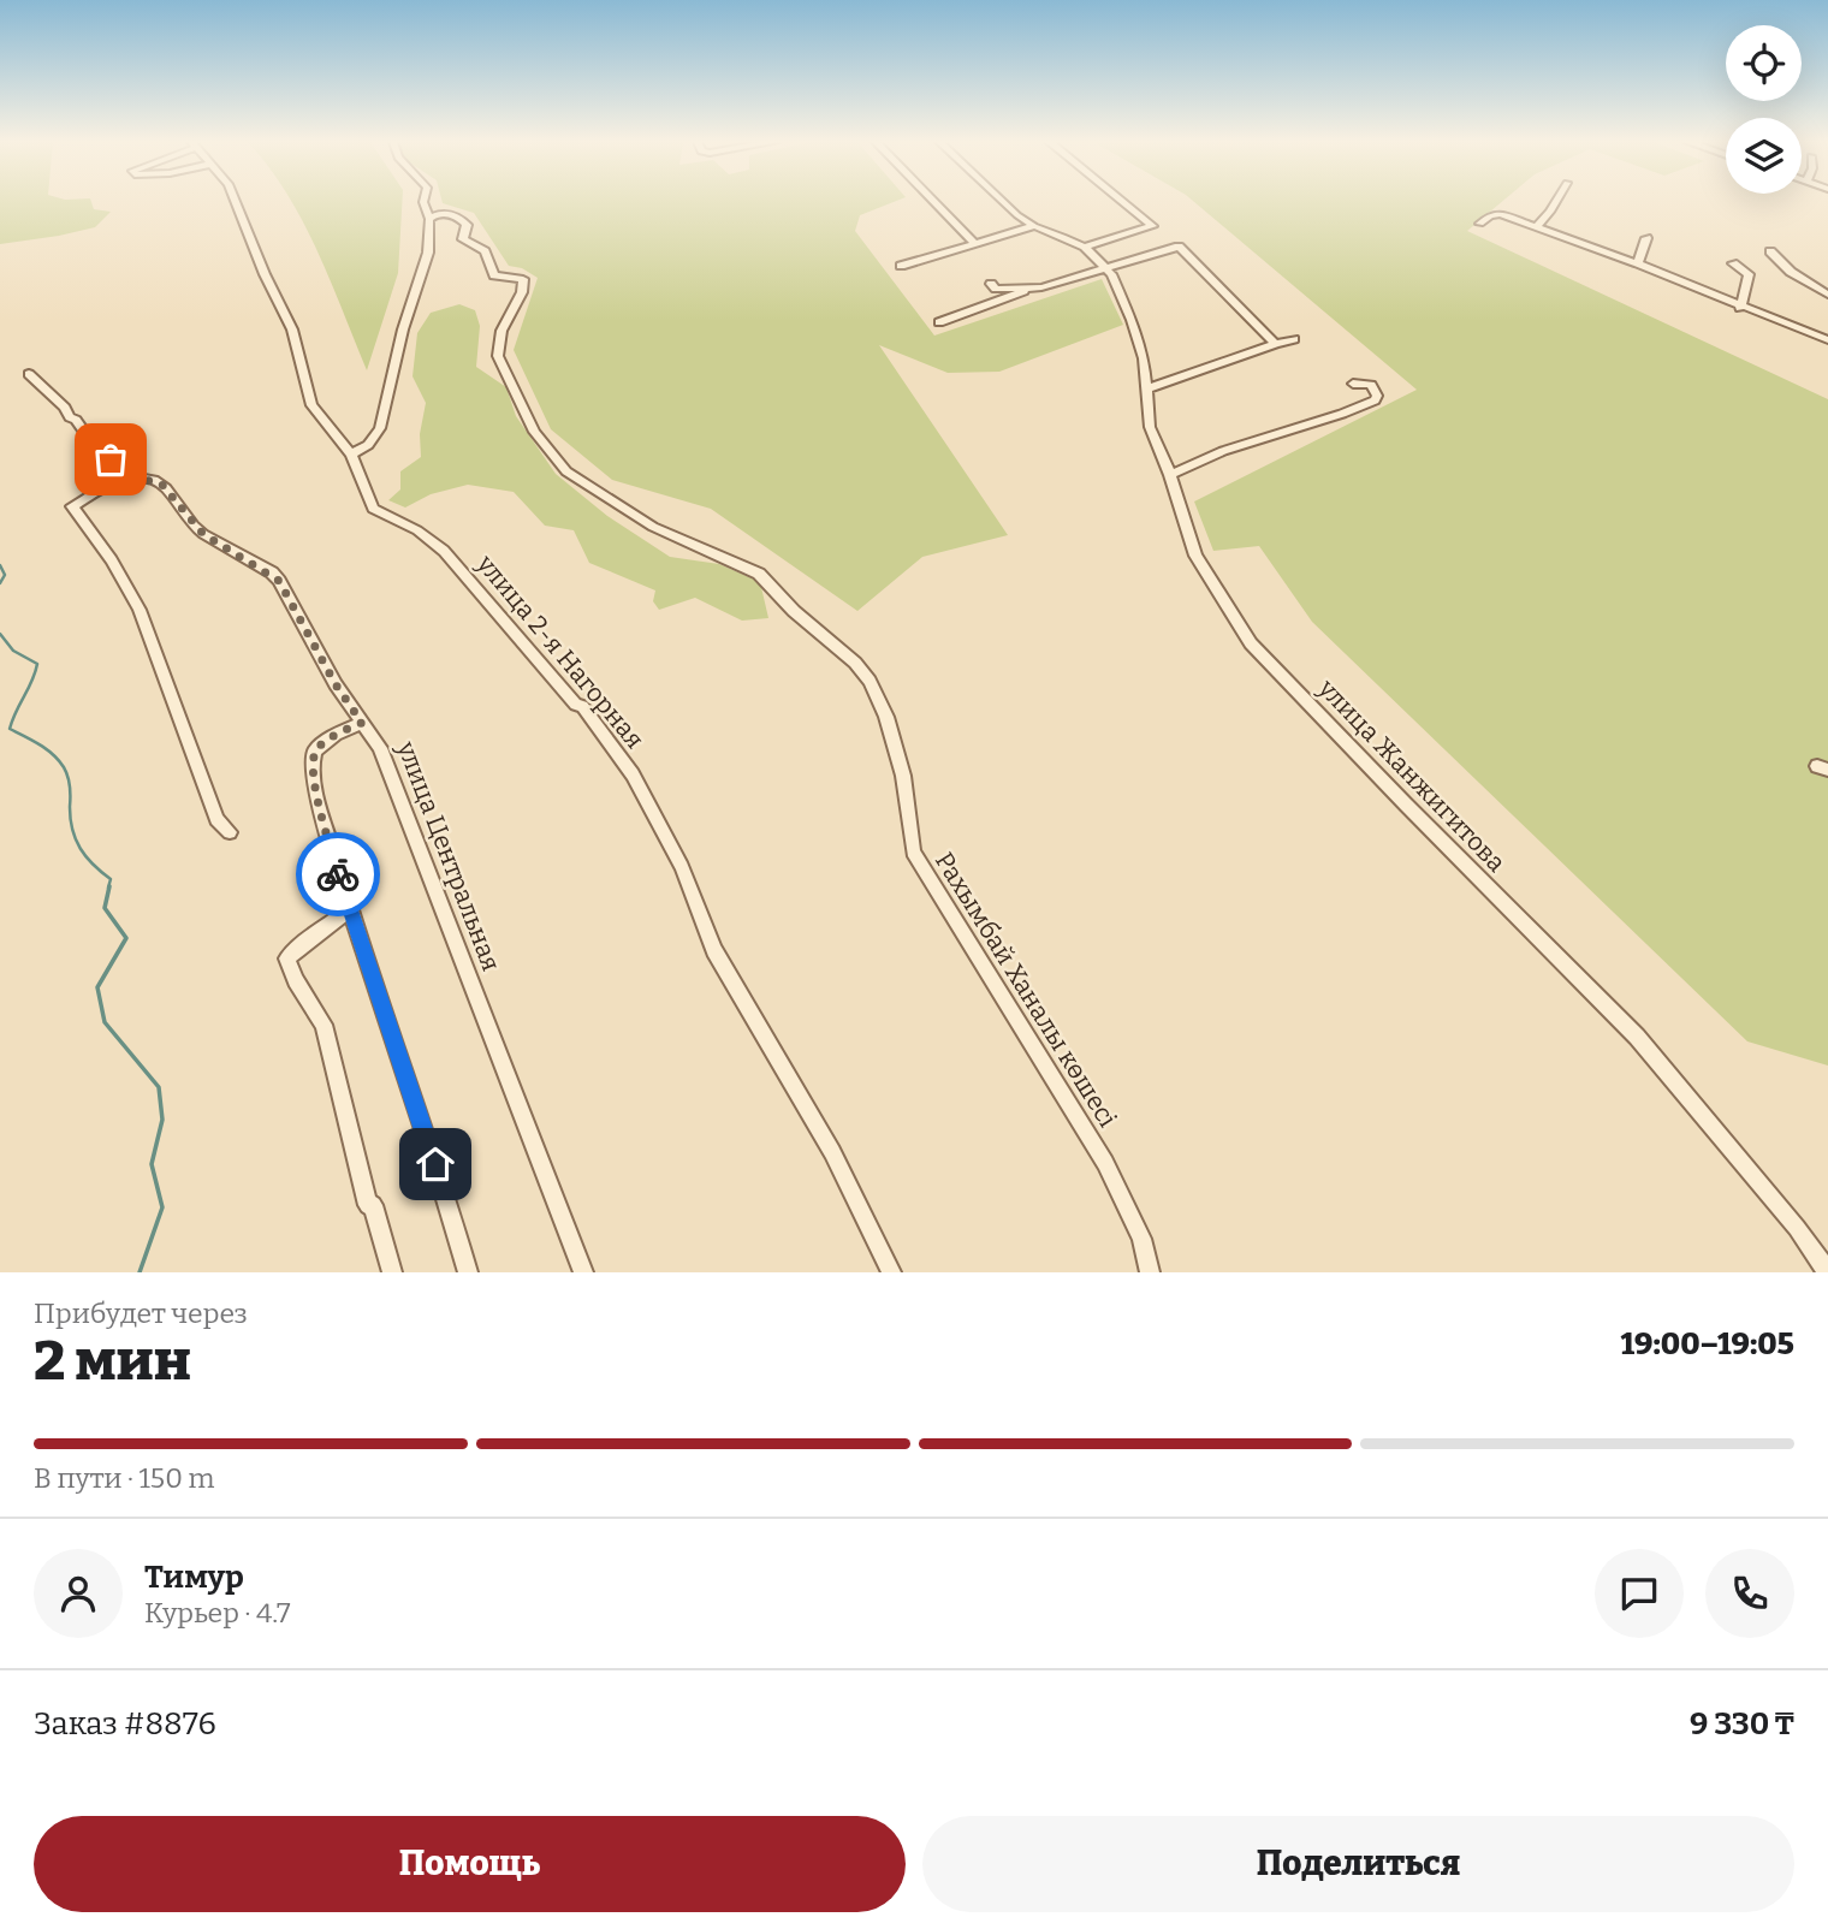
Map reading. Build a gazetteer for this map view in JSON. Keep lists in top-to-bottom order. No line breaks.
{"streets":{"street":["улица 2-я Нагорная","улица Жанжигитова","улица Центральная","Рахымбай Ханалы көшесі"]},"page":{"heading":["2 мин","Прибудет через","19:00–19:05"],"panel":["Тимур","Курьер · 4.7","Заказ #8876","9 330 ₸"],"bar":"В пути · 150 m","buttons":["Помощь","Поделиться"]}}
